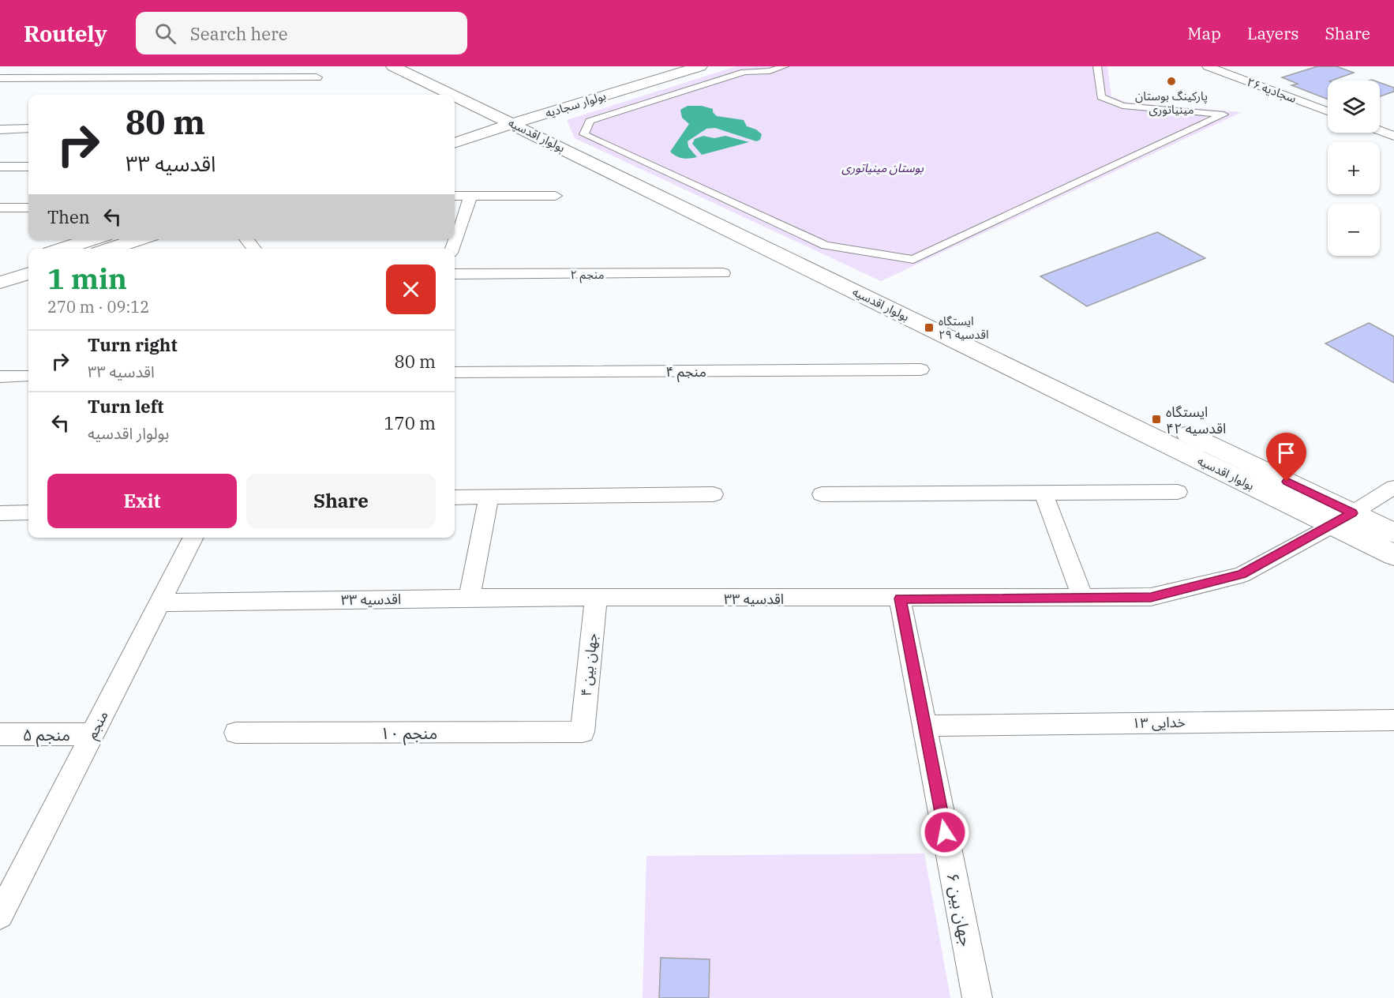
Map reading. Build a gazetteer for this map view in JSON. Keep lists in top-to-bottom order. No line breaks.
{"streets":{"main road":["بولوار سجادیه","بولوار اقدسیه"],"street":["سجادیه ۲۶","منجم ۲","منجم ۴","اقدسیه ۳۳","جهان بین ۴","خدایی ۱۳","منجم","منجم ۱۰","منجم ۵","جهان بین ۶"]},"crossings":[["بولوار سجادیه","بولوار اقدسیه"],["بولوار اقدسیه","اقدسیه ۳۳"],["اقدسیه ۳۳","جهان بین ۴"],["اقدسیه ۳۳","منجم"],["اقدسیه ۳۳","جهان بین ۶"],["جهان بین ۴","منجم ۱۰"],["خدایی ۱۳","جهان بین ۶"],["منجم","منجم ۵"]],"parks":["بوستان مینیاتوری"],"places":{"other":["پارکینگ بوستان مینیاتوری"],"transit":["ایستگاه اقدسیه ۲۹","ایستگاه اقدسیه ۴۲"]},"page":{"header":"Routely","search":"Search here","nav":["Map","Layers","Share"],"map_buttons":["+","−"],"turn":["80 m","اقدسیه ۳۳"],"then":"Then","heading":["1 min","270 m · 09:12"],"list":[{"name":"Turn right","note":"اقدسیه ۳۳","value":"80 m"},{"name":"Turn left","note":"بولوار اقدسیه","value":"170 m"}],"buttons":["Exit","Share"]}}
